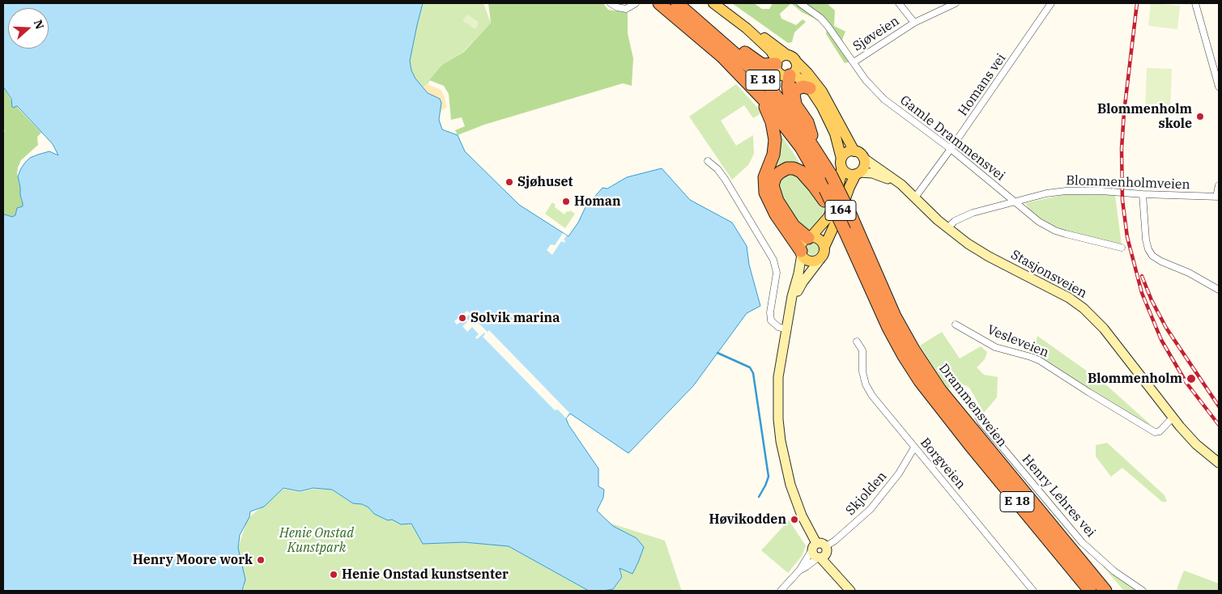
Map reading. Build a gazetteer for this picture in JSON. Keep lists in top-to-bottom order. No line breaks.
{"streets":{"highway":["E 18","Drammensveien"],"main road":["164","Stasjonsveien"],"street":["Sjøveien","Homans vei","Gamle Drammensvei","Blommenholmveien","Vesleveien","Borgveien","Skjolden","Henry Lehres vei"]},"crossings":[["Sjøveien","Gamle Drammensvei"],["E 18","164"],["E 18","Drammensveien"],["Homans vei","Gamle Drammensvei"],["Homans vei","Stasjonsveien"],["Gamle Drammensvei","Blommenholmveien"],["Blommenholmveien","Stasjonsveien"],["164","Stasjonsveien"],["Stasjonsveien","Vesleveien"],["Borgveien","Skjolden"]],"parks":["Henie Onstad Kunstpark"],"places":["Blommenholm skole","Sjøhuset","Homan","Solvik marina","Blommenholm","Høvikodden","Henry Moore work","Henie Onstad kunstsenter"],"north":"right"}
